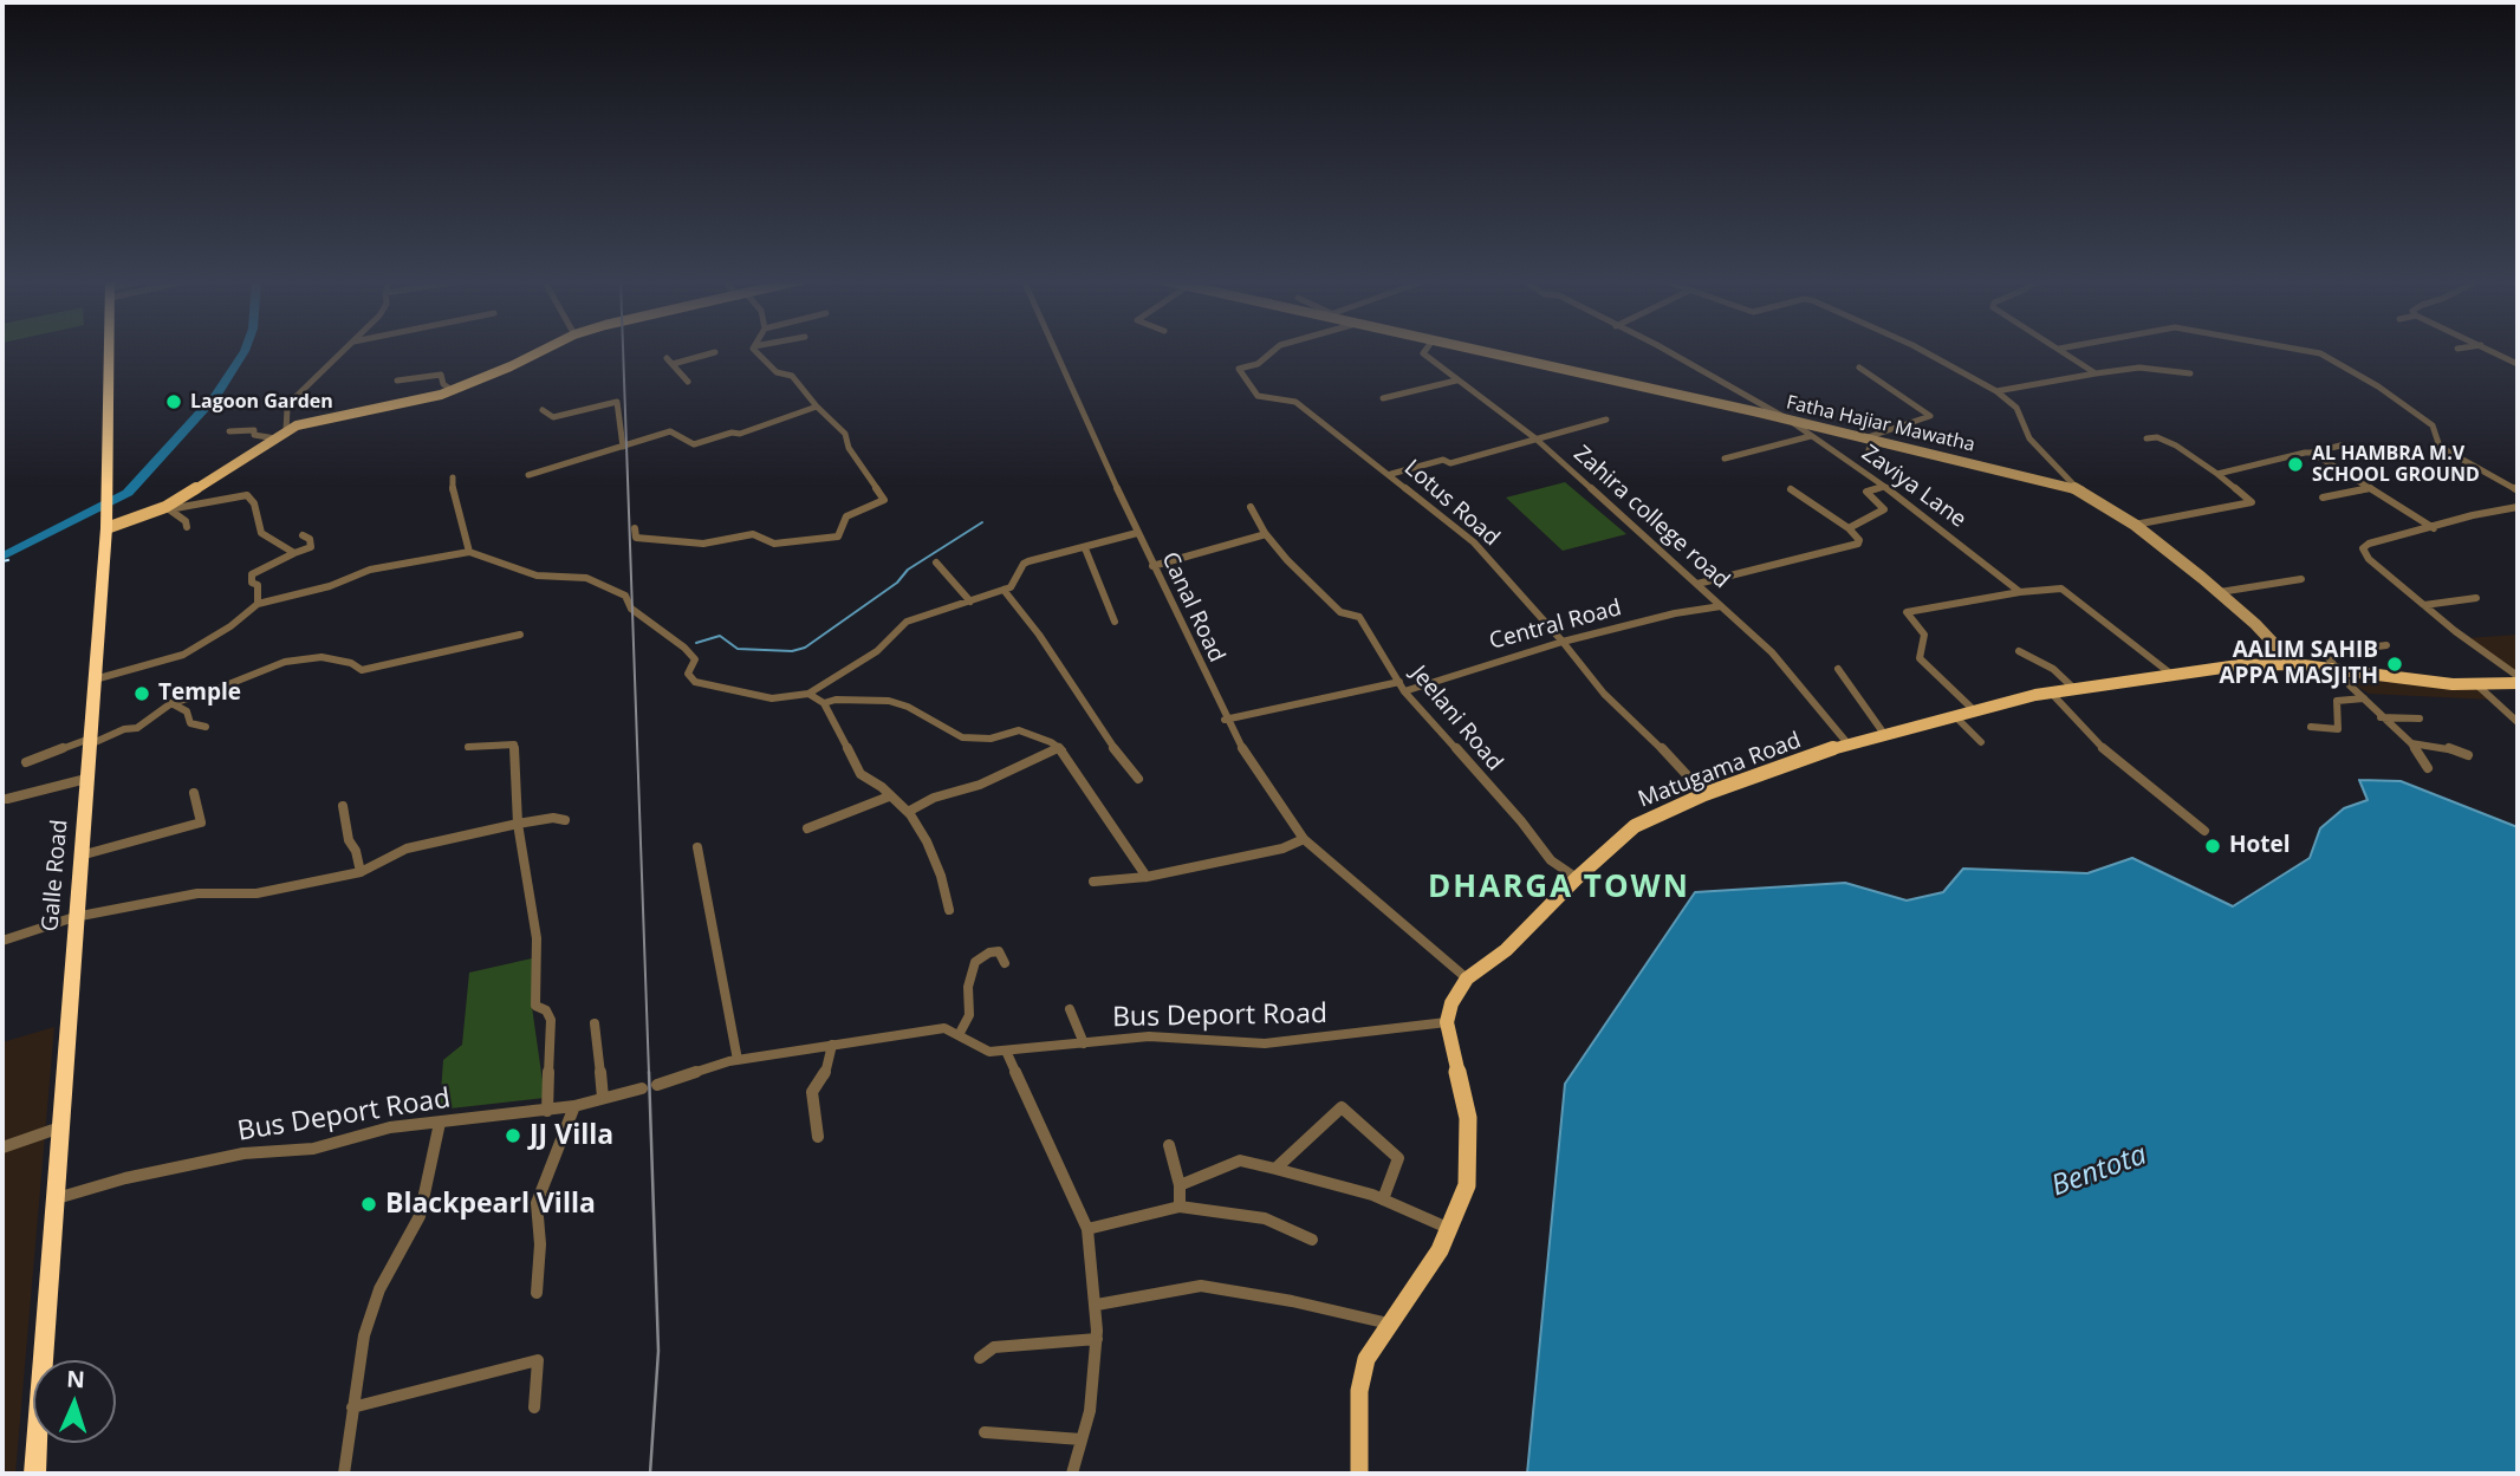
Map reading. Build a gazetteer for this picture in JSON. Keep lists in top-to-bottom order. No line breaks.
{"streets":{"highway":["Galle Road"],"main road":["Matugama Road"],"street":["Fatha Hajiar Mawatha","Zaviya Lane","Lotus Road","Zahira college road","Canal Road","Central Road","Jeelani Road","Bus Deport Road"]},"crossings":[["Fatha Hajiar Mawatha","Zaviya Lane"],["Fatha Hajiar Mawatha","Matugama Road"],["Lotus Road","Central Road"],["Lotus Road","Matugama Road"],["Zahira college road","Central Road"],["Zahira college road","Matugama Road"],["Canal Road","Central Road"],["Canal Road","Matugama Road"],["Central Road","Jeelani Road"],["Jeelani Road","Matugama Road"],["Matugama Road","Bus Deport Road"],["Galle Road","Bus Deport Road"]],"districts":["DHARGA TOWN"],"water":["Bentota"],"places":["Lagoon Garden","AL HAMBRA M.V SCHOOL GROUND","AALIM SAHIB APPA MASJITH","Temple","Hotel","JJ Villa","Blackpearl Villa"],"north":"top"}
